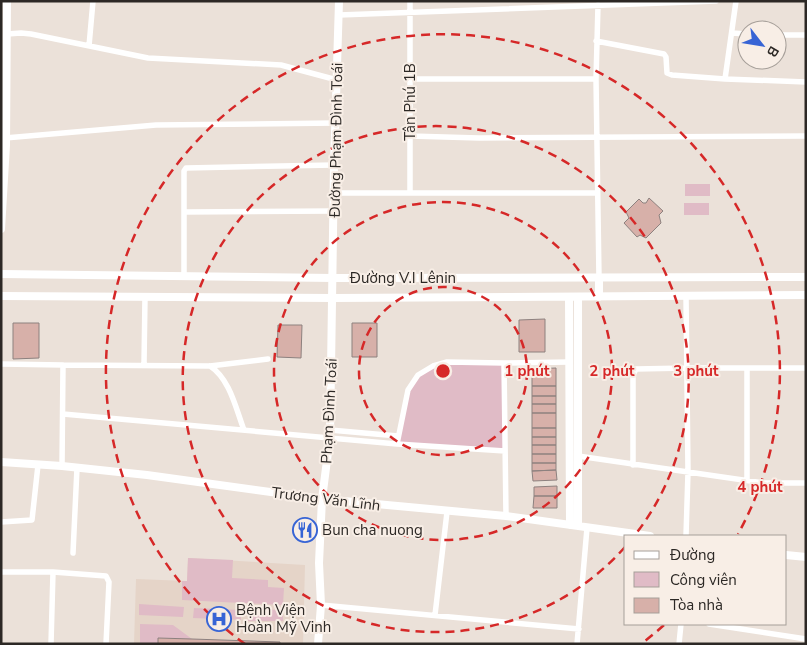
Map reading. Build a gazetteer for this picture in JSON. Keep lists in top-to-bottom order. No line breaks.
{"streets":{"street":["Tân Phú 1B","Đường Phạm Đình Toái","Đường V.I Lênin","Phạm Đình Toái","Trương Văn Lĩnh"]},"crossings":[["Đường Phạm Đình Toái","Đường V.I Lênin"],["Đường Phạm Đình Toái","Phạm Đình Toái"],["Đường V.I Lênin","Phạm Đình Toái"],["Phạm Đình Toái","Trương Văn Lĩnh"]],"places":{"restaurant":["Bun cha nuong"],"hospital":["Bệnh Viện Hoàn Mỹ Vinh"]},"legend":["Đường","Công viên","Tòa nhà"],"north":"bottom right","rings":["1 phút","2 phút","3 phút","4 phút"]}
